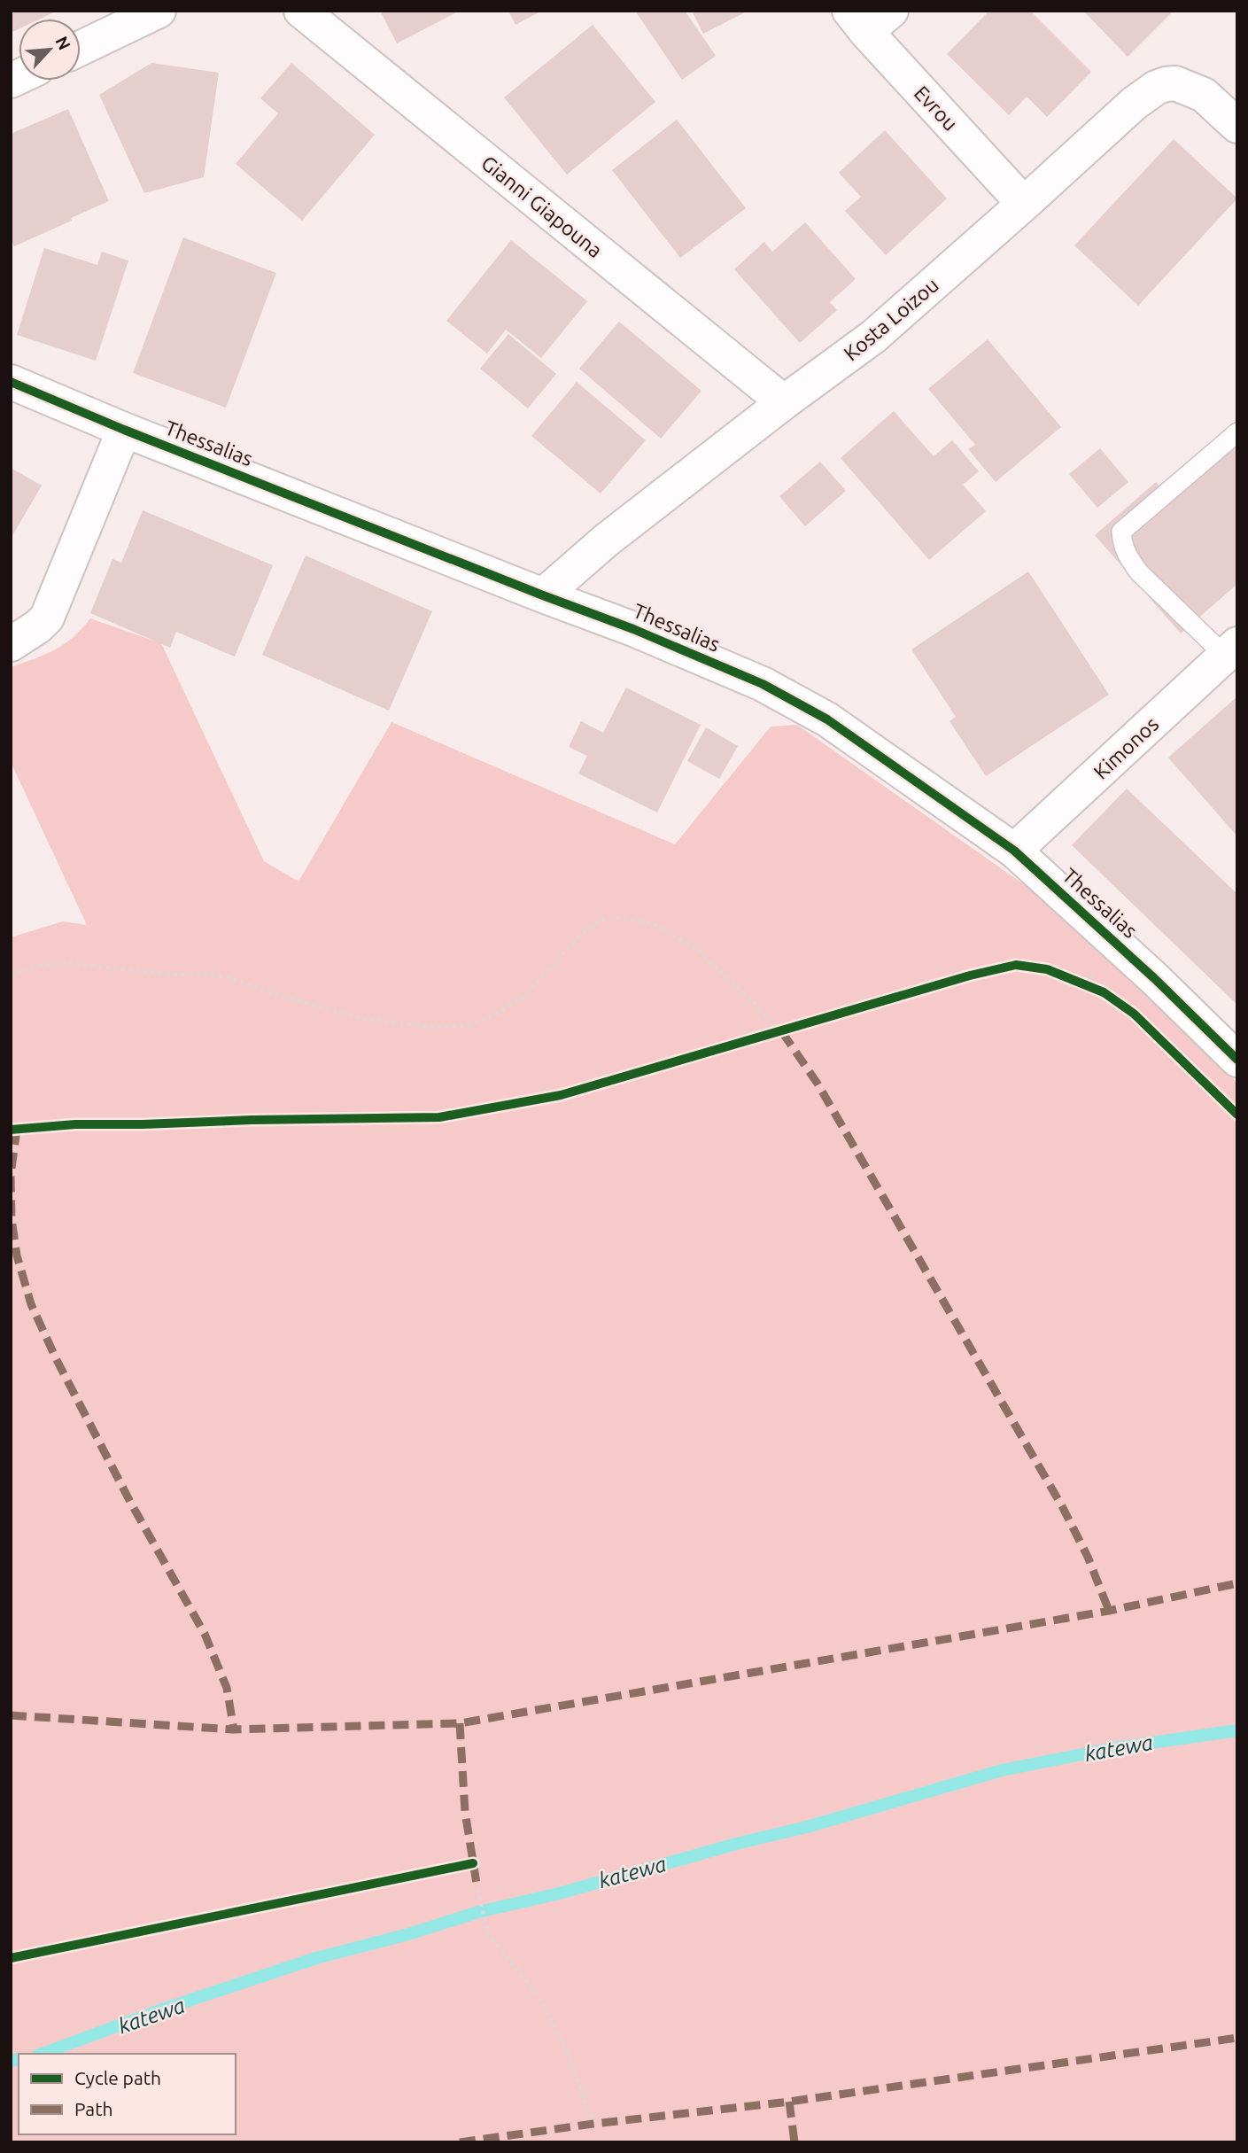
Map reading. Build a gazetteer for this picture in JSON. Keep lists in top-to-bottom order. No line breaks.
{"streets":{"street":["Evrou","Gianni Giapouna","Kosta Loizou","Thessalias","Kimonos"]},"crossings":[["Evrou","Kosta Loizou"],["Gianni Giapouna","Kosta Loizou"],["Kosta Loizou","Thessalias"],["Thessalias","Kimonos"]],"water":["katewa"],"legend":["Cycle path","Path"],"north":"top right"}
